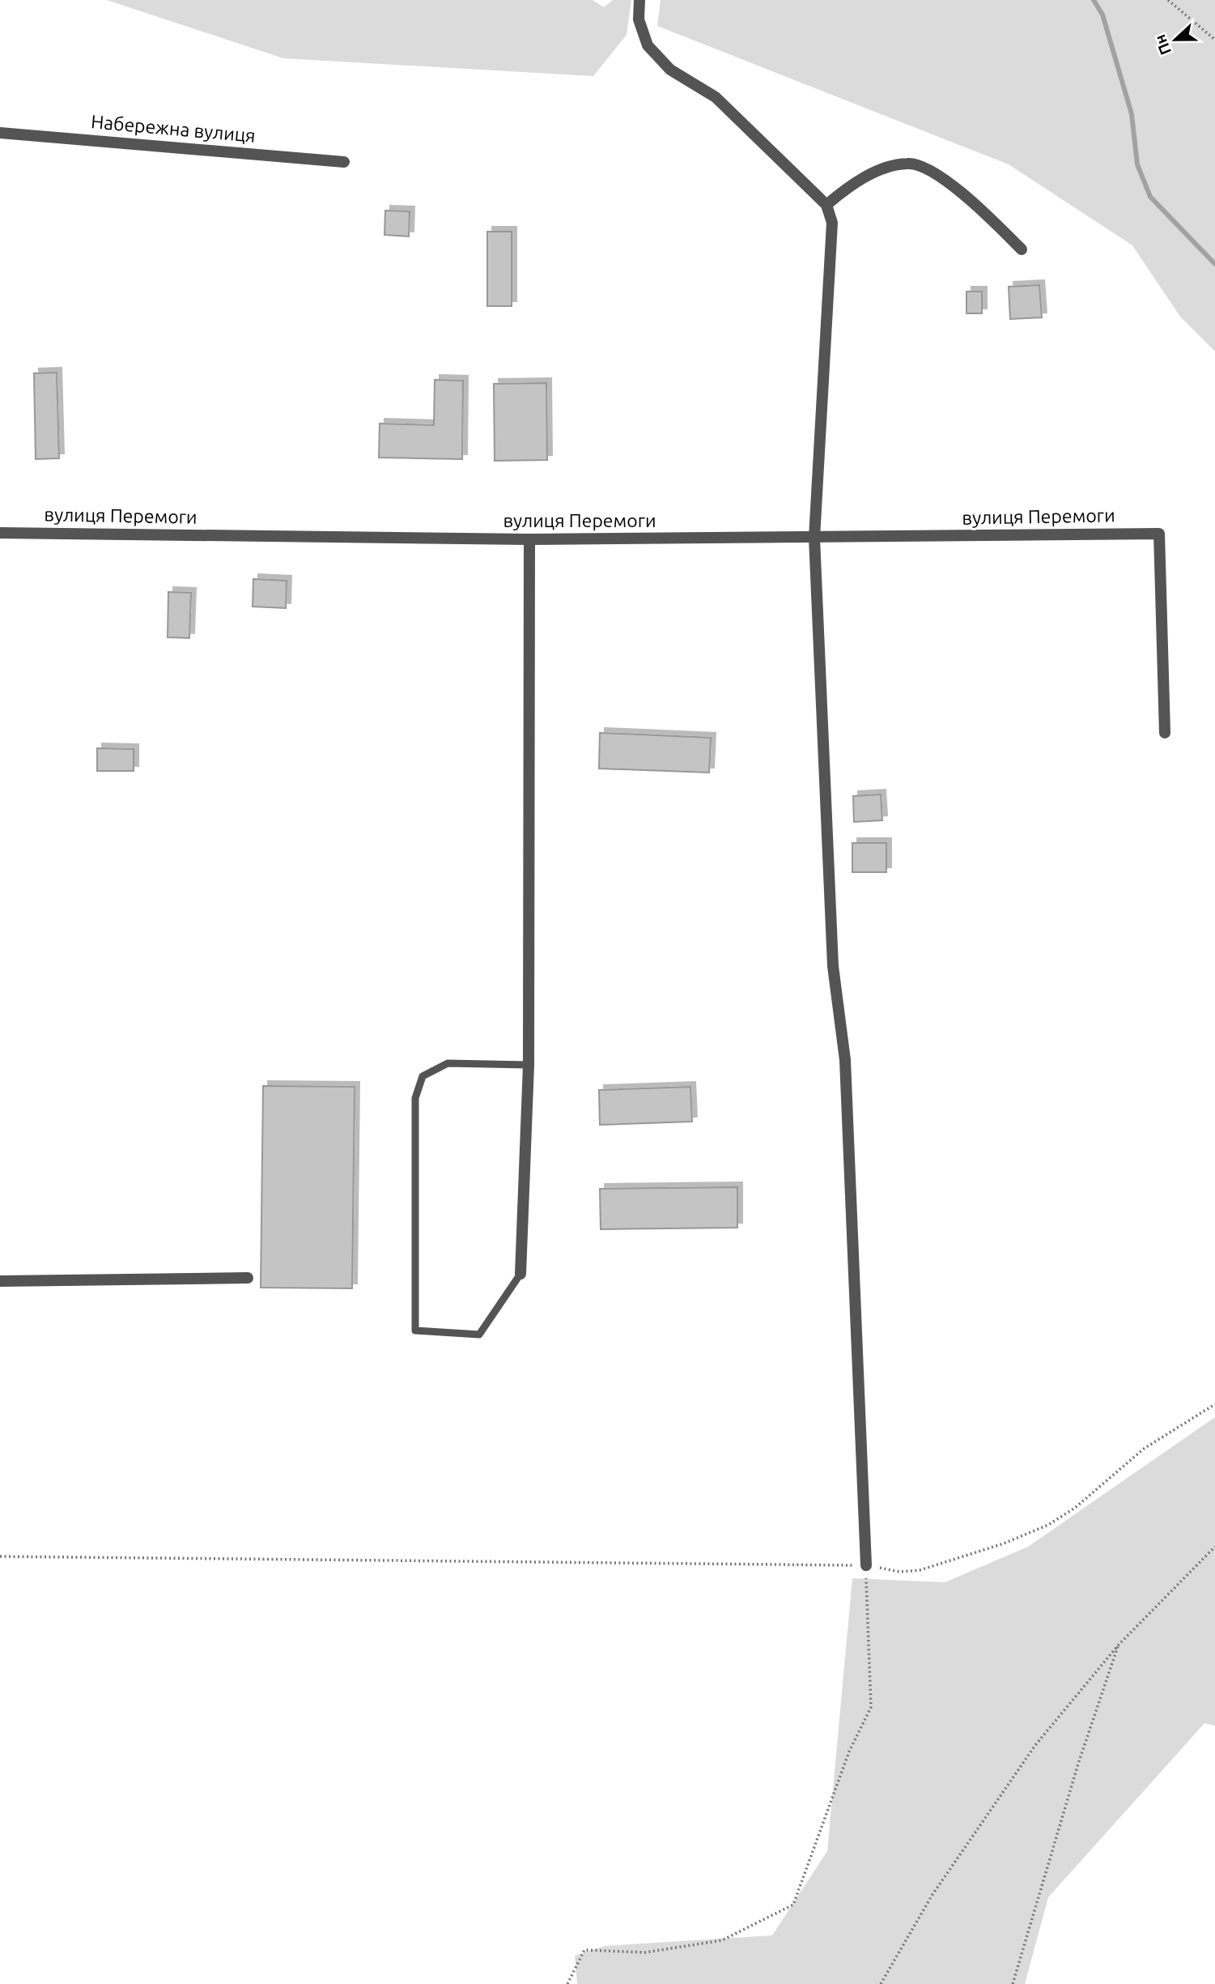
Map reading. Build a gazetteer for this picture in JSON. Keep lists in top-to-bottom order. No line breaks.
{"streets":{"street":["Набережна вулиця","вулиця Перемоги"]},"north":"left"}
